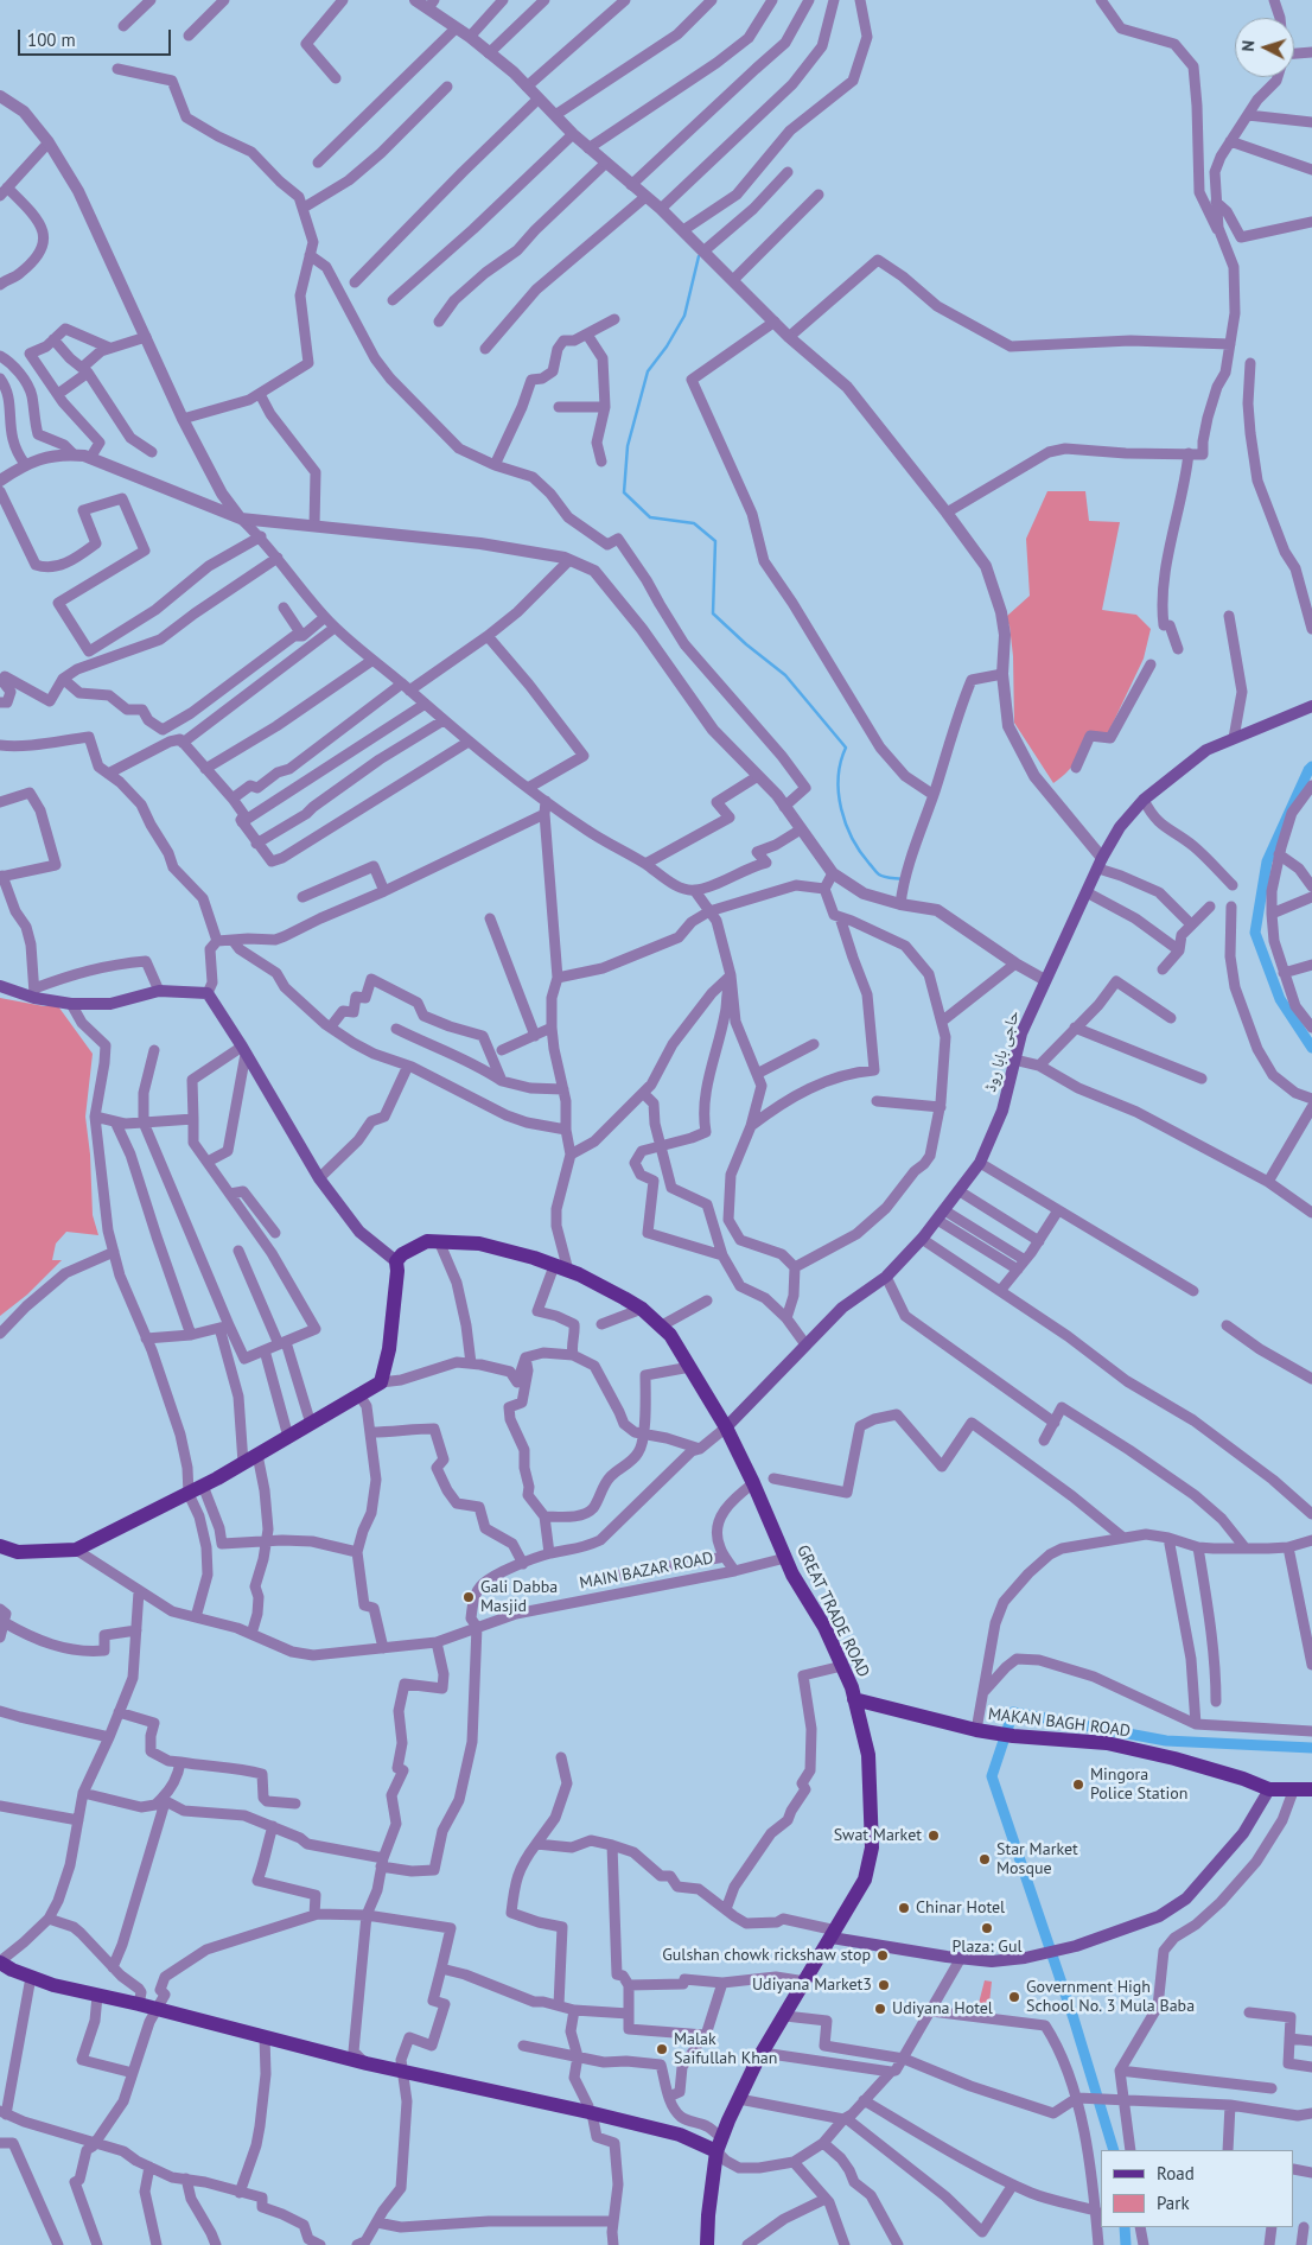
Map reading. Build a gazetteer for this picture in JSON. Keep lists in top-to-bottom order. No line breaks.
{"streets":{"main road":["حاجی بابا روڈ","GREAT TRADE ROAD","MAKAN BAGH ROAD"],"street":["MAIN BAZAR ROAD"]},"crossings":[["حاجی بابا روڈ","GREAT TRADE ROAD"],["MAIN BAZAR ROAD","GREAT TRADE ROAD"],["GREAT TRADE ROAD","MAKAN BAGH ROAD"]],"places":["Gali Dabba Masjid","Mingora Police Station","Swat Market","Star Market Mosque","Chinar Hotel","Plaza: Gul","Gulshan chowk rickshaw stop","Udiyana Market3","Government High School No. 3 Mula Baba","Udiyana Hotel","Malak Saifullah Khan"],"legend":["Road","Park"],"scale_bar":"100 m","north":"left"}
